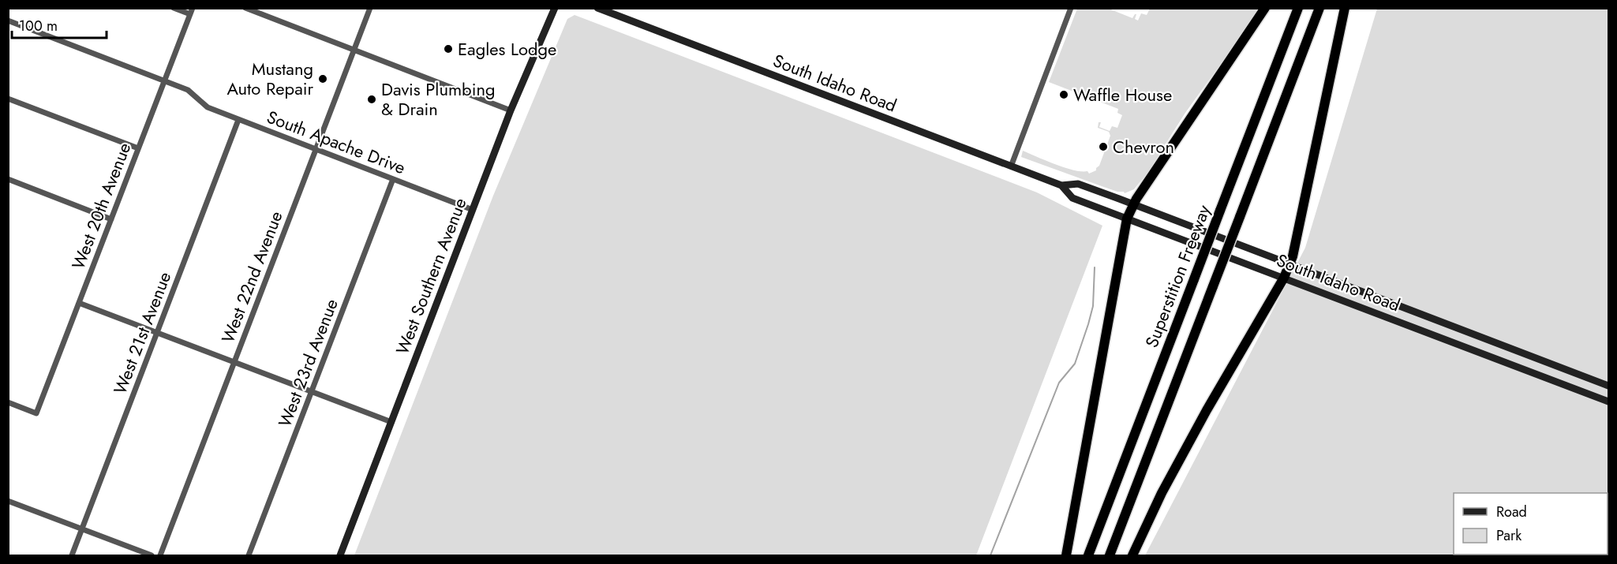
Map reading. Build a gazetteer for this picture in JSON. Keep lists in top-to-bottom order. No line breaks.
{"streets":{"highway":["Superstition Freeway"],"main road":["South Idaho Road","West Southern Avenue"],"street":["South Apache Drive","West 20th Avenue","West 22nd Avenue","West 21st Avenue","West 23rd Avenue"]},"crossings":[["South Apache Drive","West 20th Avenue"],["South Apache Drive","West Southern Avenue"],["South Apache Drive","West 22nd Avenue"],["South Apache Drive","West 21st Avenue"],["South Apache Drive","West 23rd Avenue"]],"places":["Eagles Lodge","Mustang Auto Repair","Waffle House","Davis Plumbing & Drain","Chevron"],"legend":["Road","Park"],"scale_bar":"100 m"}
